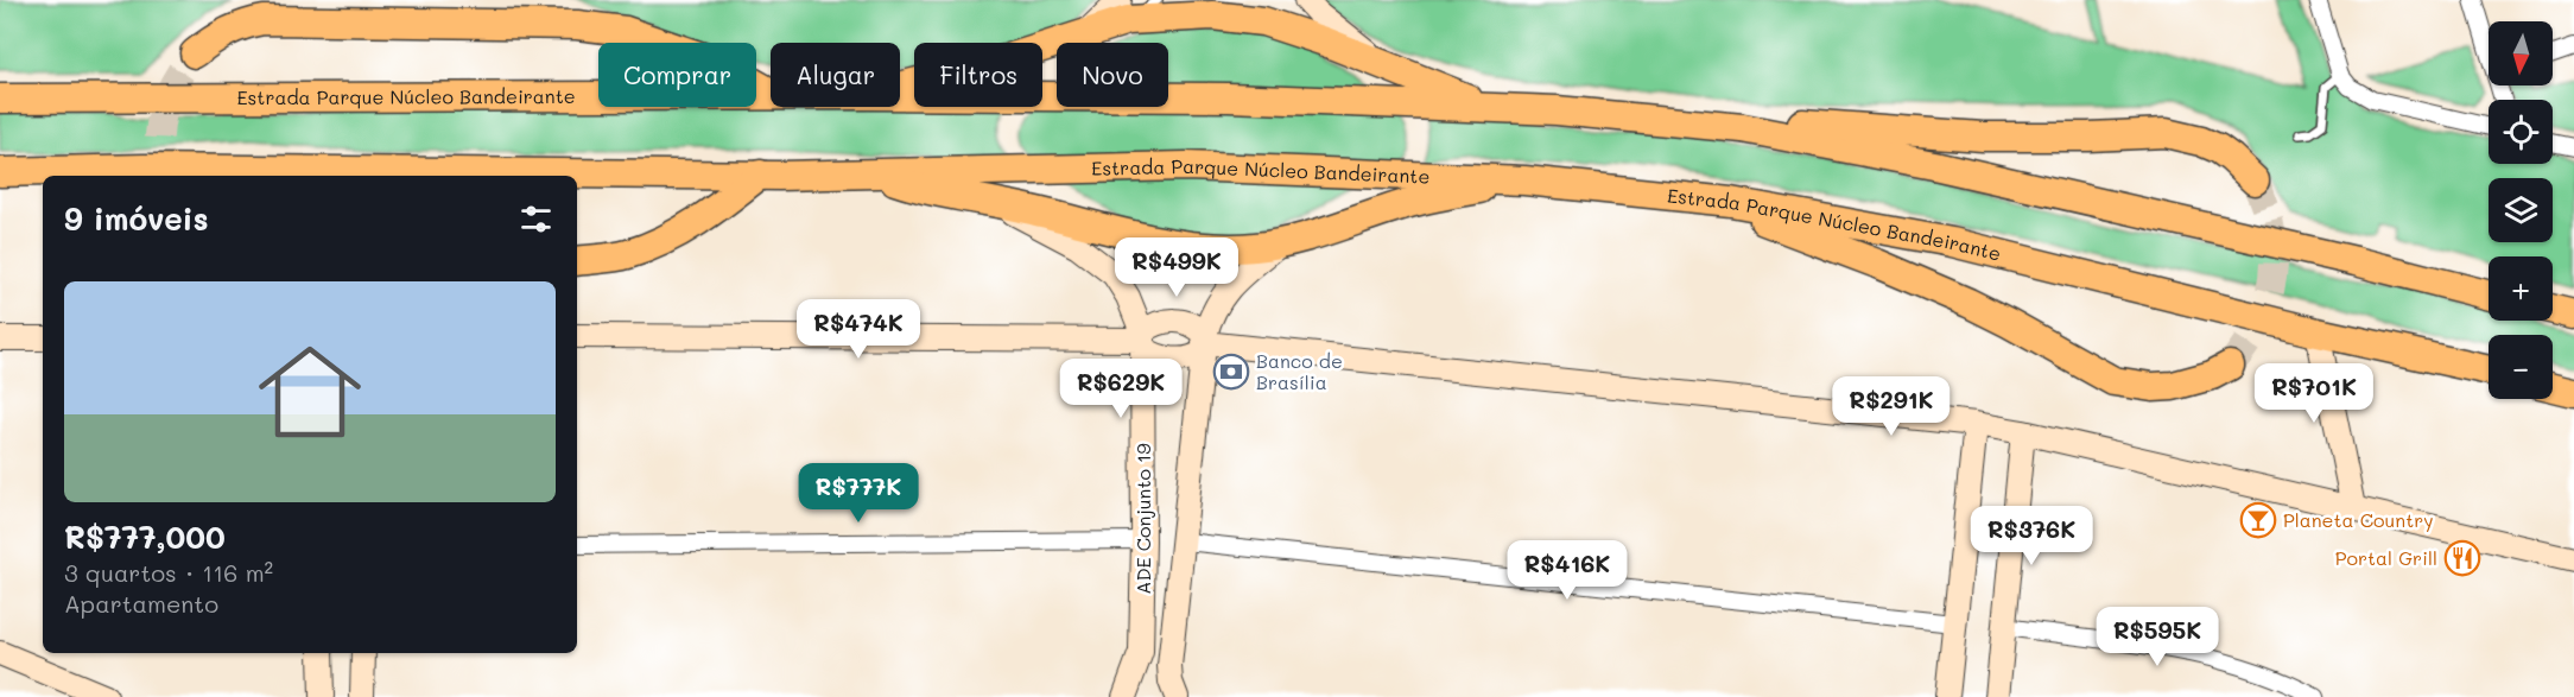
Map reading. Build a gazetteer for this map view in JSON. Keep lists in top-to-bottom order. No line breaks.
{"streets":{"highway":["Estrada Parque Núcleo Bandeirante"],"street":["ADE Conjunto 19"]},"places":{"bank":["Banco de Brasília"],"bar":["Planeta Country"],"restaurant":["Portal Grill"]},"north":"bottom","page":{"map_buttons":["+","−"],"chip":["Comprar","Alugar","Filtros","Novo"],"heading":"9 imóveis","price":["R$499K","R$474K","R$629K","R$701K","R$291K","R$777K","R$376K","R$416K","R$595K"],"list":[{"name":"R$777,000","note":"3 quartos · 116 m² · Apartamento"}]}}
